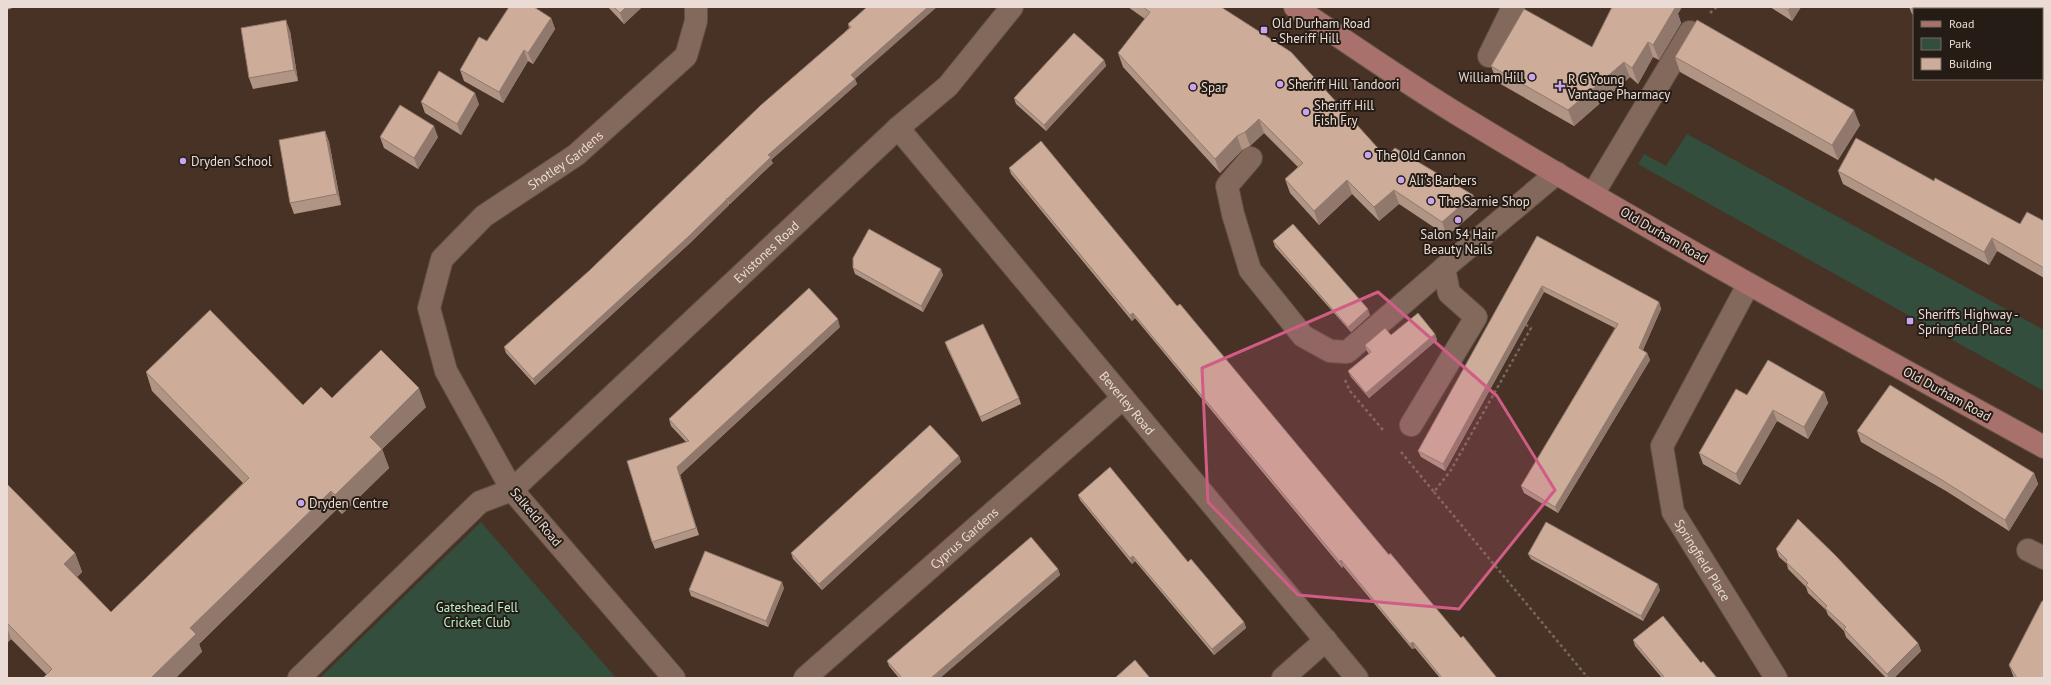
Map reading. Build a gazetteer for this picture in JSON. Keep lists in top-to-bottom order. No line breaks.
{"streets":{"main road":["Old Durham Road"],"street":["Shotley Gardens","Evistones Road","Beverley Road","Salkeld Road","Cyprus Gardens","Springfield Place"]},"crossings":[["Shotley Gardens","Salkeld Road"],["Old Durham Road","Springfield Place"],["Evistones Road","Beverley Road"],["Evistones Road","Salkeld Road"],["Beverley Road","Cyprus Gardens"]],"parks":["Gateshead Fell Cricket Club"],"places":{"transit":["Old Durham Road - Sheriff Hill","Sheriffs Highway - Springfield Place"],"other":["William Hill","Sheriff Hill Tandoori","Spar","Sheriff Hill Fish Fry","The Old Cannon","Dryden School","Ali's Barbers","The Sarnie Shop","Salon 54 Hair Beauty Nails","Dryden Centre"],"health":["R G Young Vantage Pharmacy"]},"legend":["Road","Park","Building"]}
